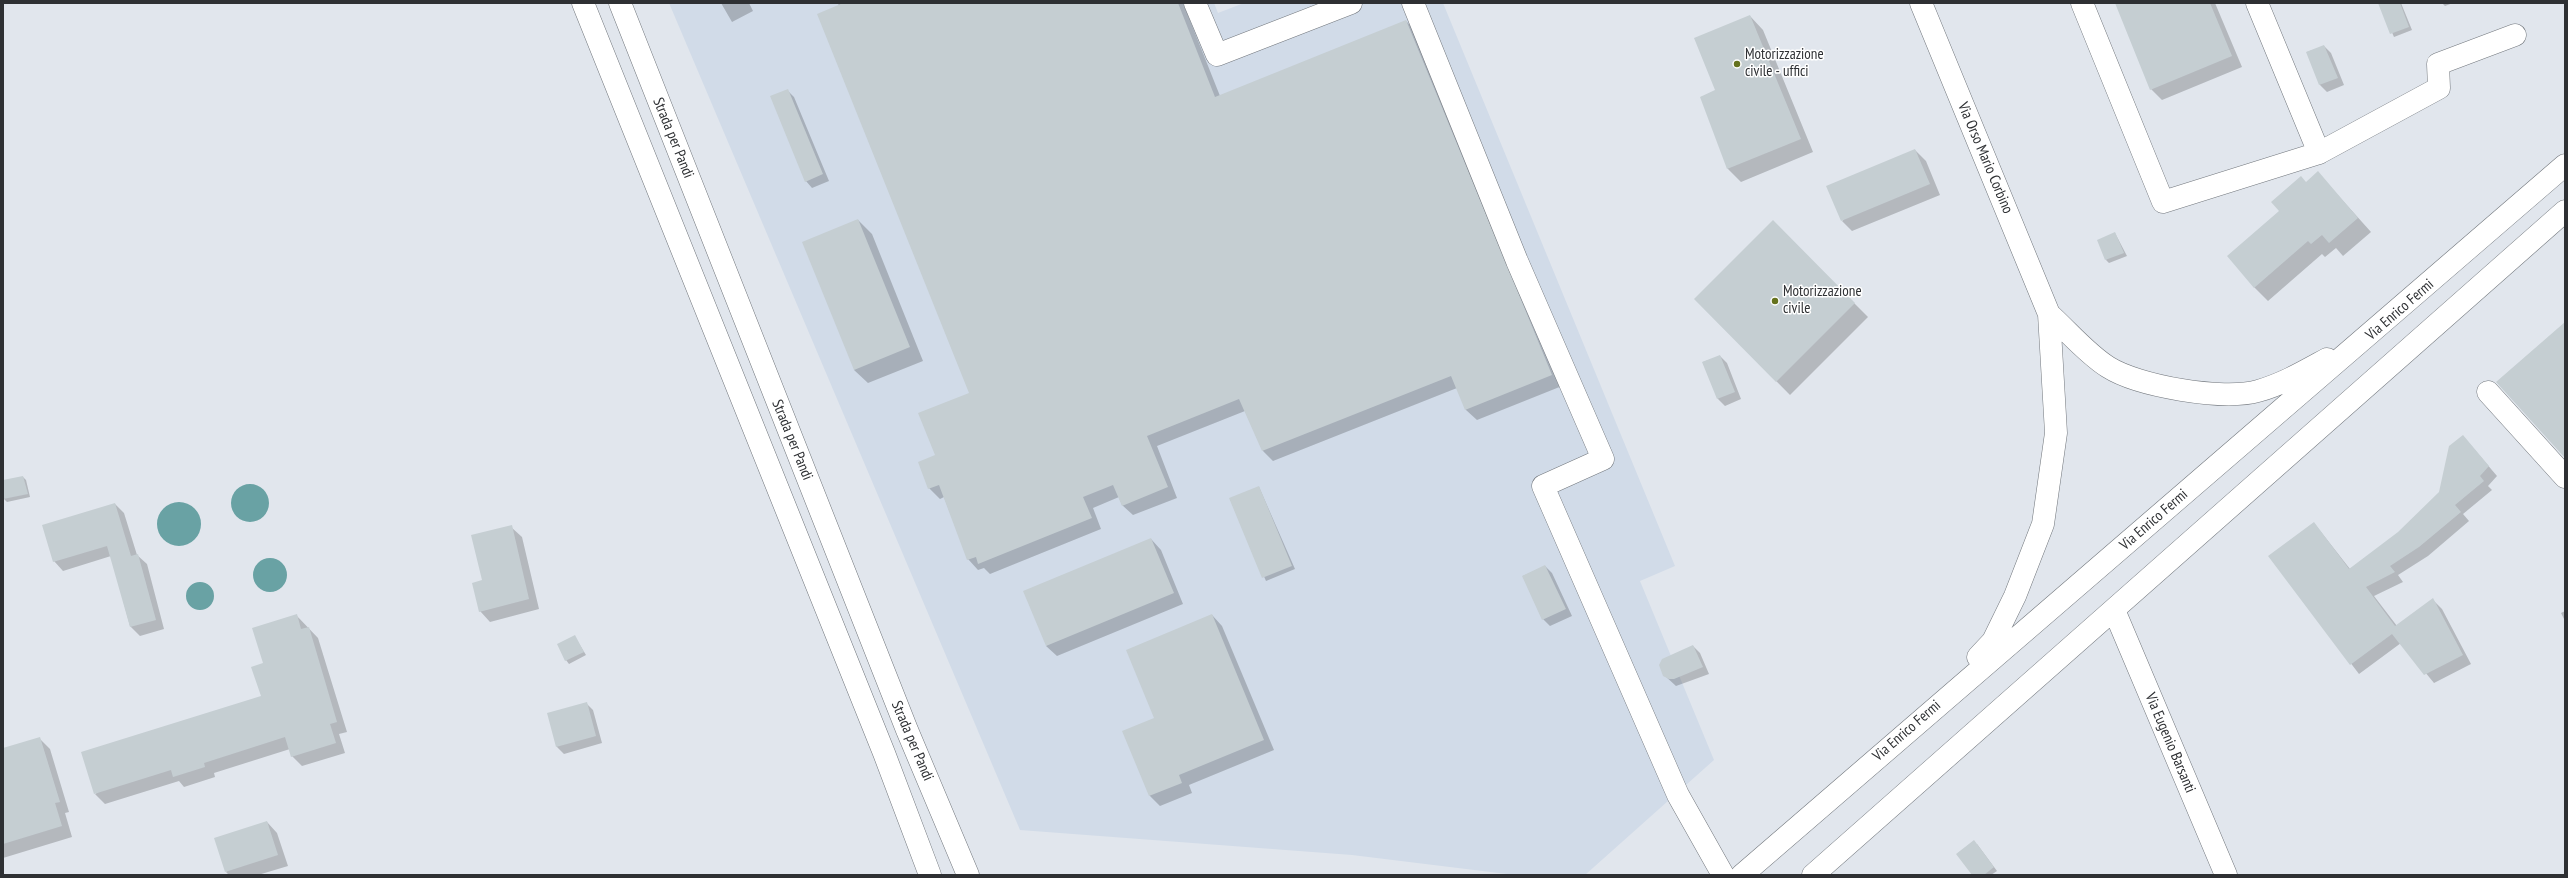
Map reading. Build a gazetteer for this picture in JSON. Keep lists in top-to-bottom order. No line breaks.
{"streets":{"street":["Strada per Pandi","Via Orso Mario Corbino","Via Enrico Fermi","Via Eugenio Barsanti"]},"places":["Motorizzazione civile - uffici","Motorizzazione civile"]}
